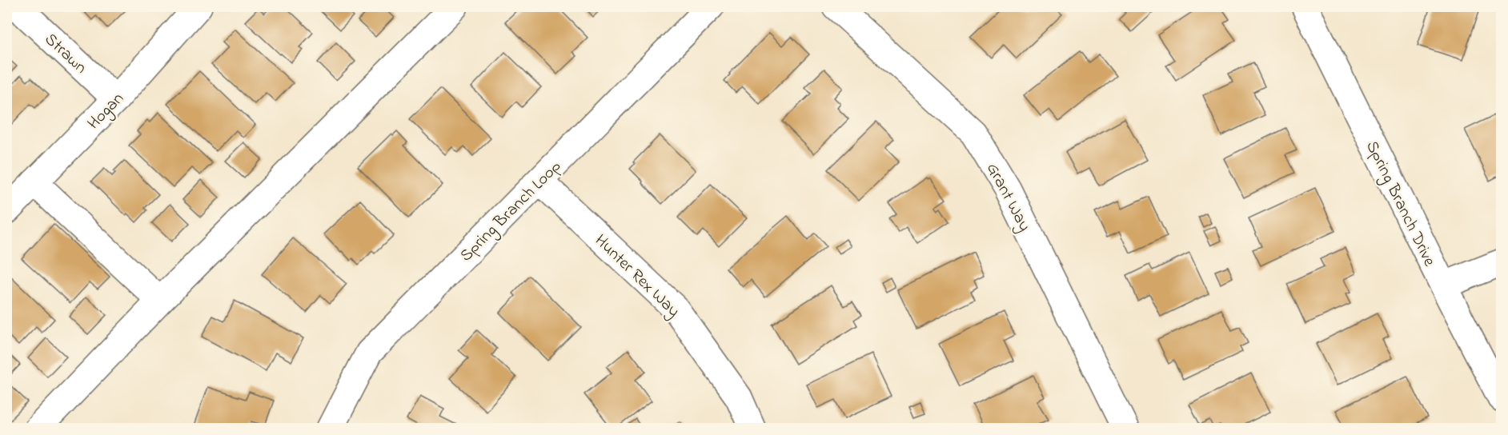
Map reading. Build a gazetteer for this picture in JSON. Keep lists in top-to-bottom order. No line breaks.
{"streets":{"street":["Strawn","Hogan","Grant Way","Spring Branch Drive","Spring Branch Loop","Hunter Rex Way"]},"crossings":[["Strawn","Hogan"],["Spring Branch Loop","Hunter Rex Way"]]}
